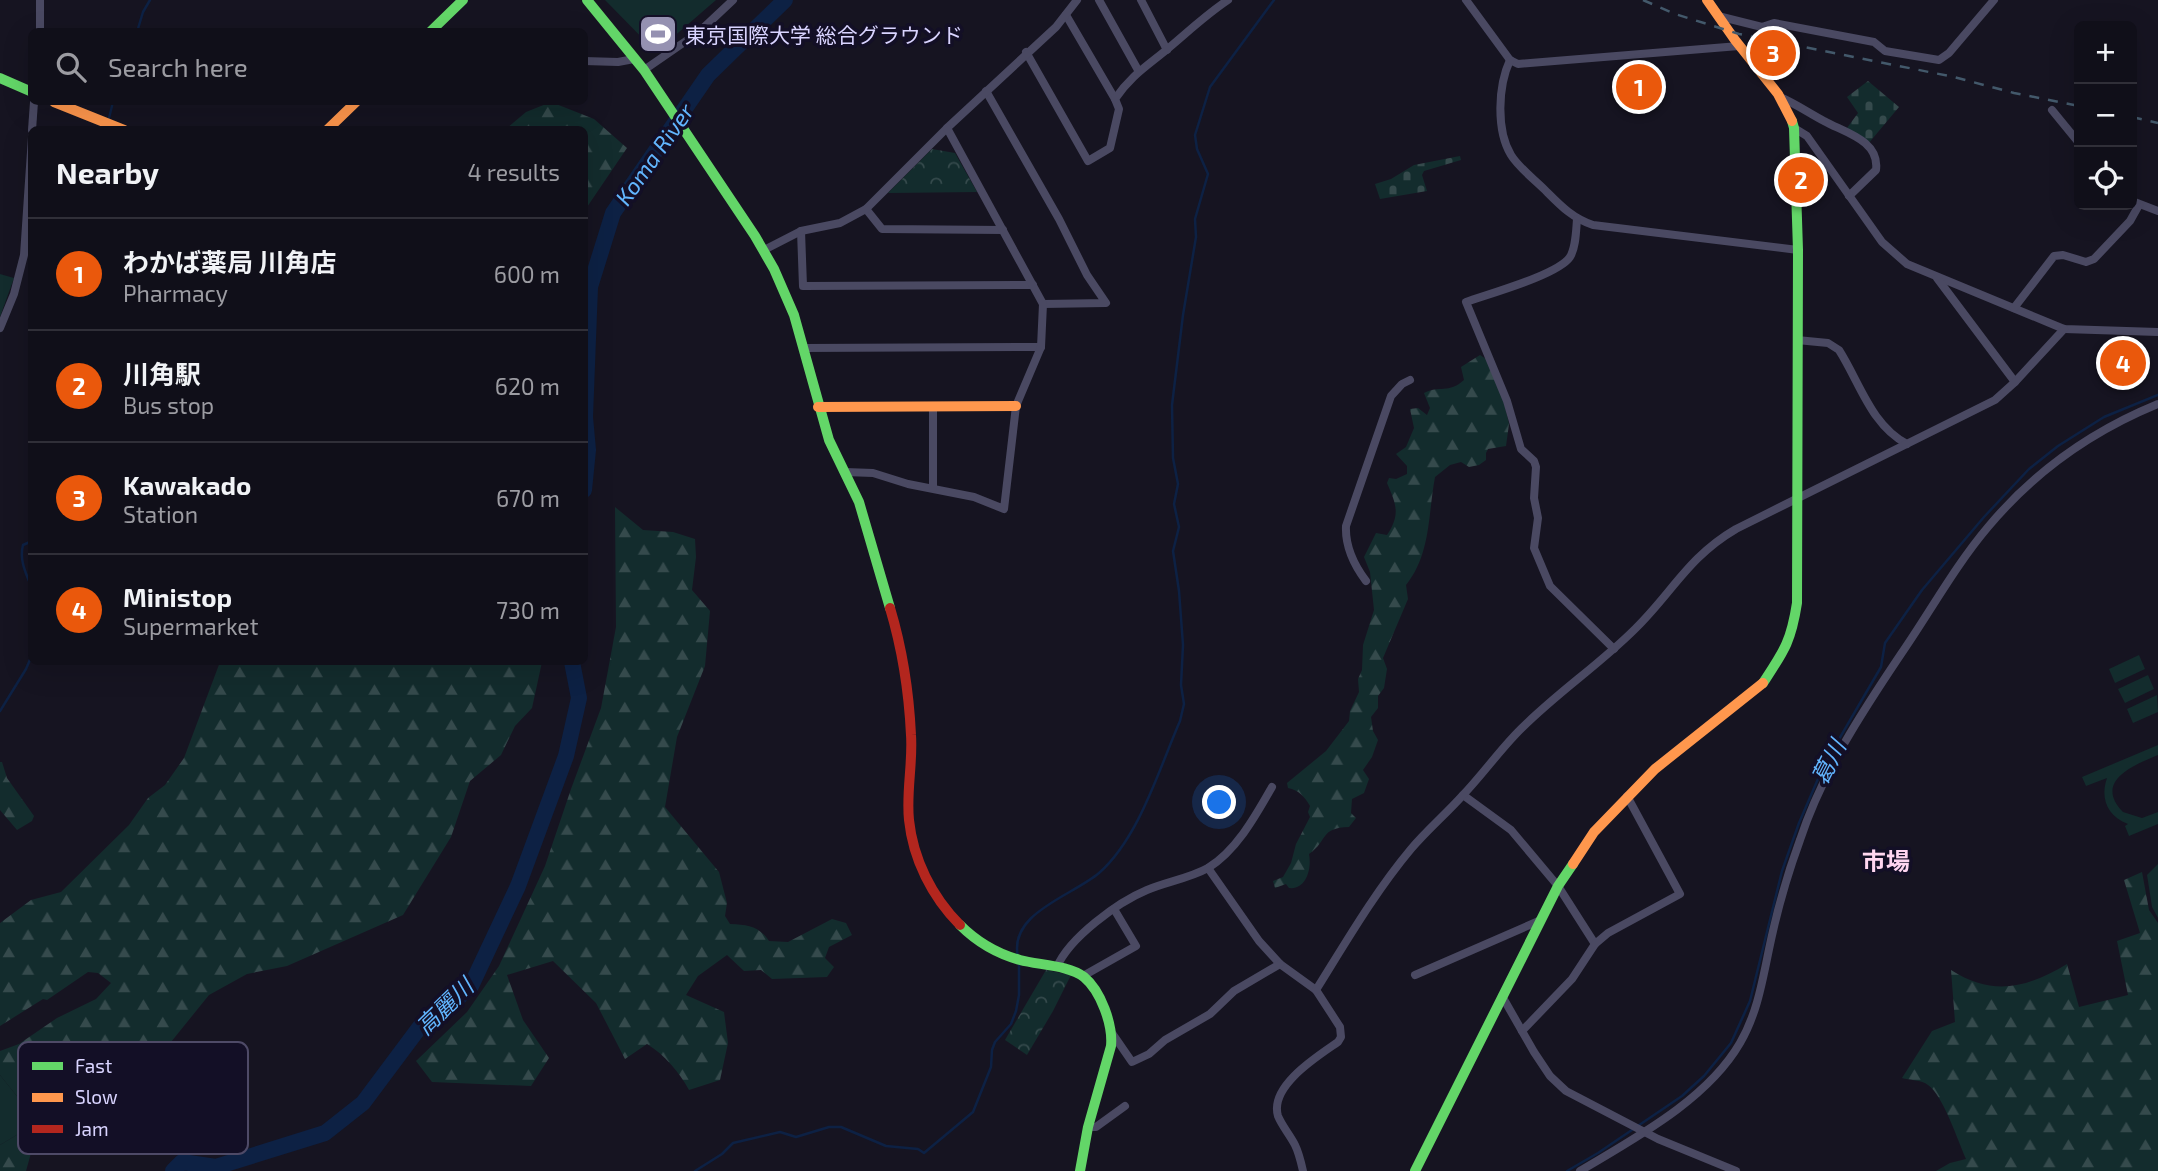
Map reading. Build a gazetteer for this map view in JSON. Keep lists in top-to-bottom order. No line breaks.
{"districts":["市場"],"water":["Koma River","葛川","高麗川"],"places":{"sports":["東京国際大学 総合グラウンド"]},"legend":["Fast","Slow","Jam"],"page":{"map_buttons":["+","−"],"pins":["3","1","2","4"],"search":"Search here","heading":["Nearby","4 results"],"list":[{"mark":"1","name":"わかば薬局 川角店","note":"Pharmacy","value":"600 m"},{"mark":"2","name":"川角駅","note":"Bus stop","value":"620 m"},{"mark":"3","name":"Kawakado","note":"Station","value":"670 m"},{"mark":"4","name":"Ministop","note":"Supermarket","value":"730 m"}]}}
